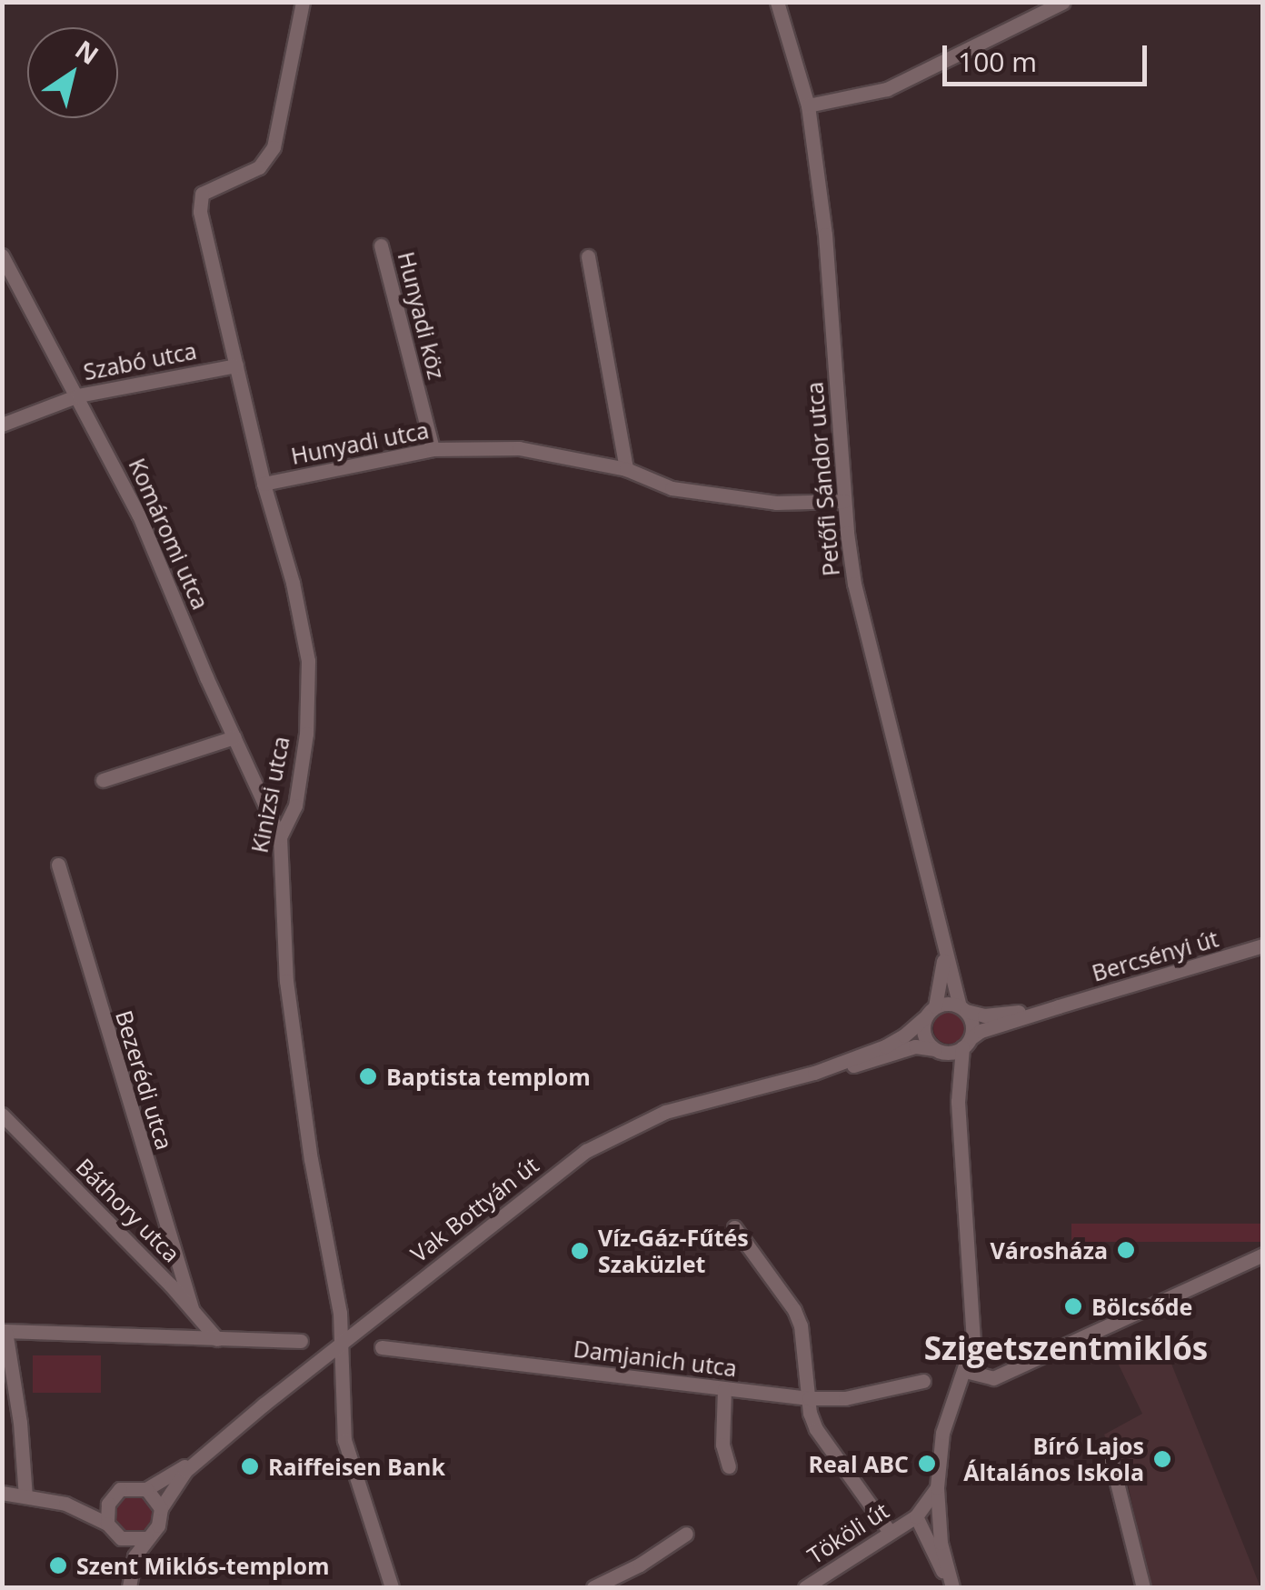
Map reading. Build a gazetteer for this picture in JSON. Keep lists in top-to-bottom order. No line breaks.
{"streets":{"street":["Hunyadi köz","Szabó utca","Hunyadi utca","Petőfi Sándor utca","Komáromi utca","Kinizsi utca","Bercsényi út","Bezerédi utca","Vak Bottyán út","Báthory utca","Damjanich utca","Tököli út"]},"crossings":[["Hunyadi köz","Hunyadi utca"],["Szabó utca","Komáromi utca"],["Szabó utca","Kinizsi utca"],["Hunyadi utca","Petőfi Sándor utca"],["Hunyadi utca","Kinizsi utca"],["Petőfi Sándor utca","Bercsényi út"],["Petőfi Sándor utca","Vak Bottyán út"],["Komáromi utca","Kinizsi utca"],["Kinizsi utca","Vak Bottyán út"],["Bercsényi út","Vak Bottyán út"],["Bezerédi utca","Báthory utca"]],"districts":["Szigetszentmiklós"],"places":["Baptista templom","Városháza","Víz-Gáz-Fűtés Szaküzlet","Bölcsőde","Bíró Lajos Általános Iskola","Real ABC","Raiffeisen Bank","Szent Miklós-templom"],"scale_bar":"100 m","north":"top right"}
